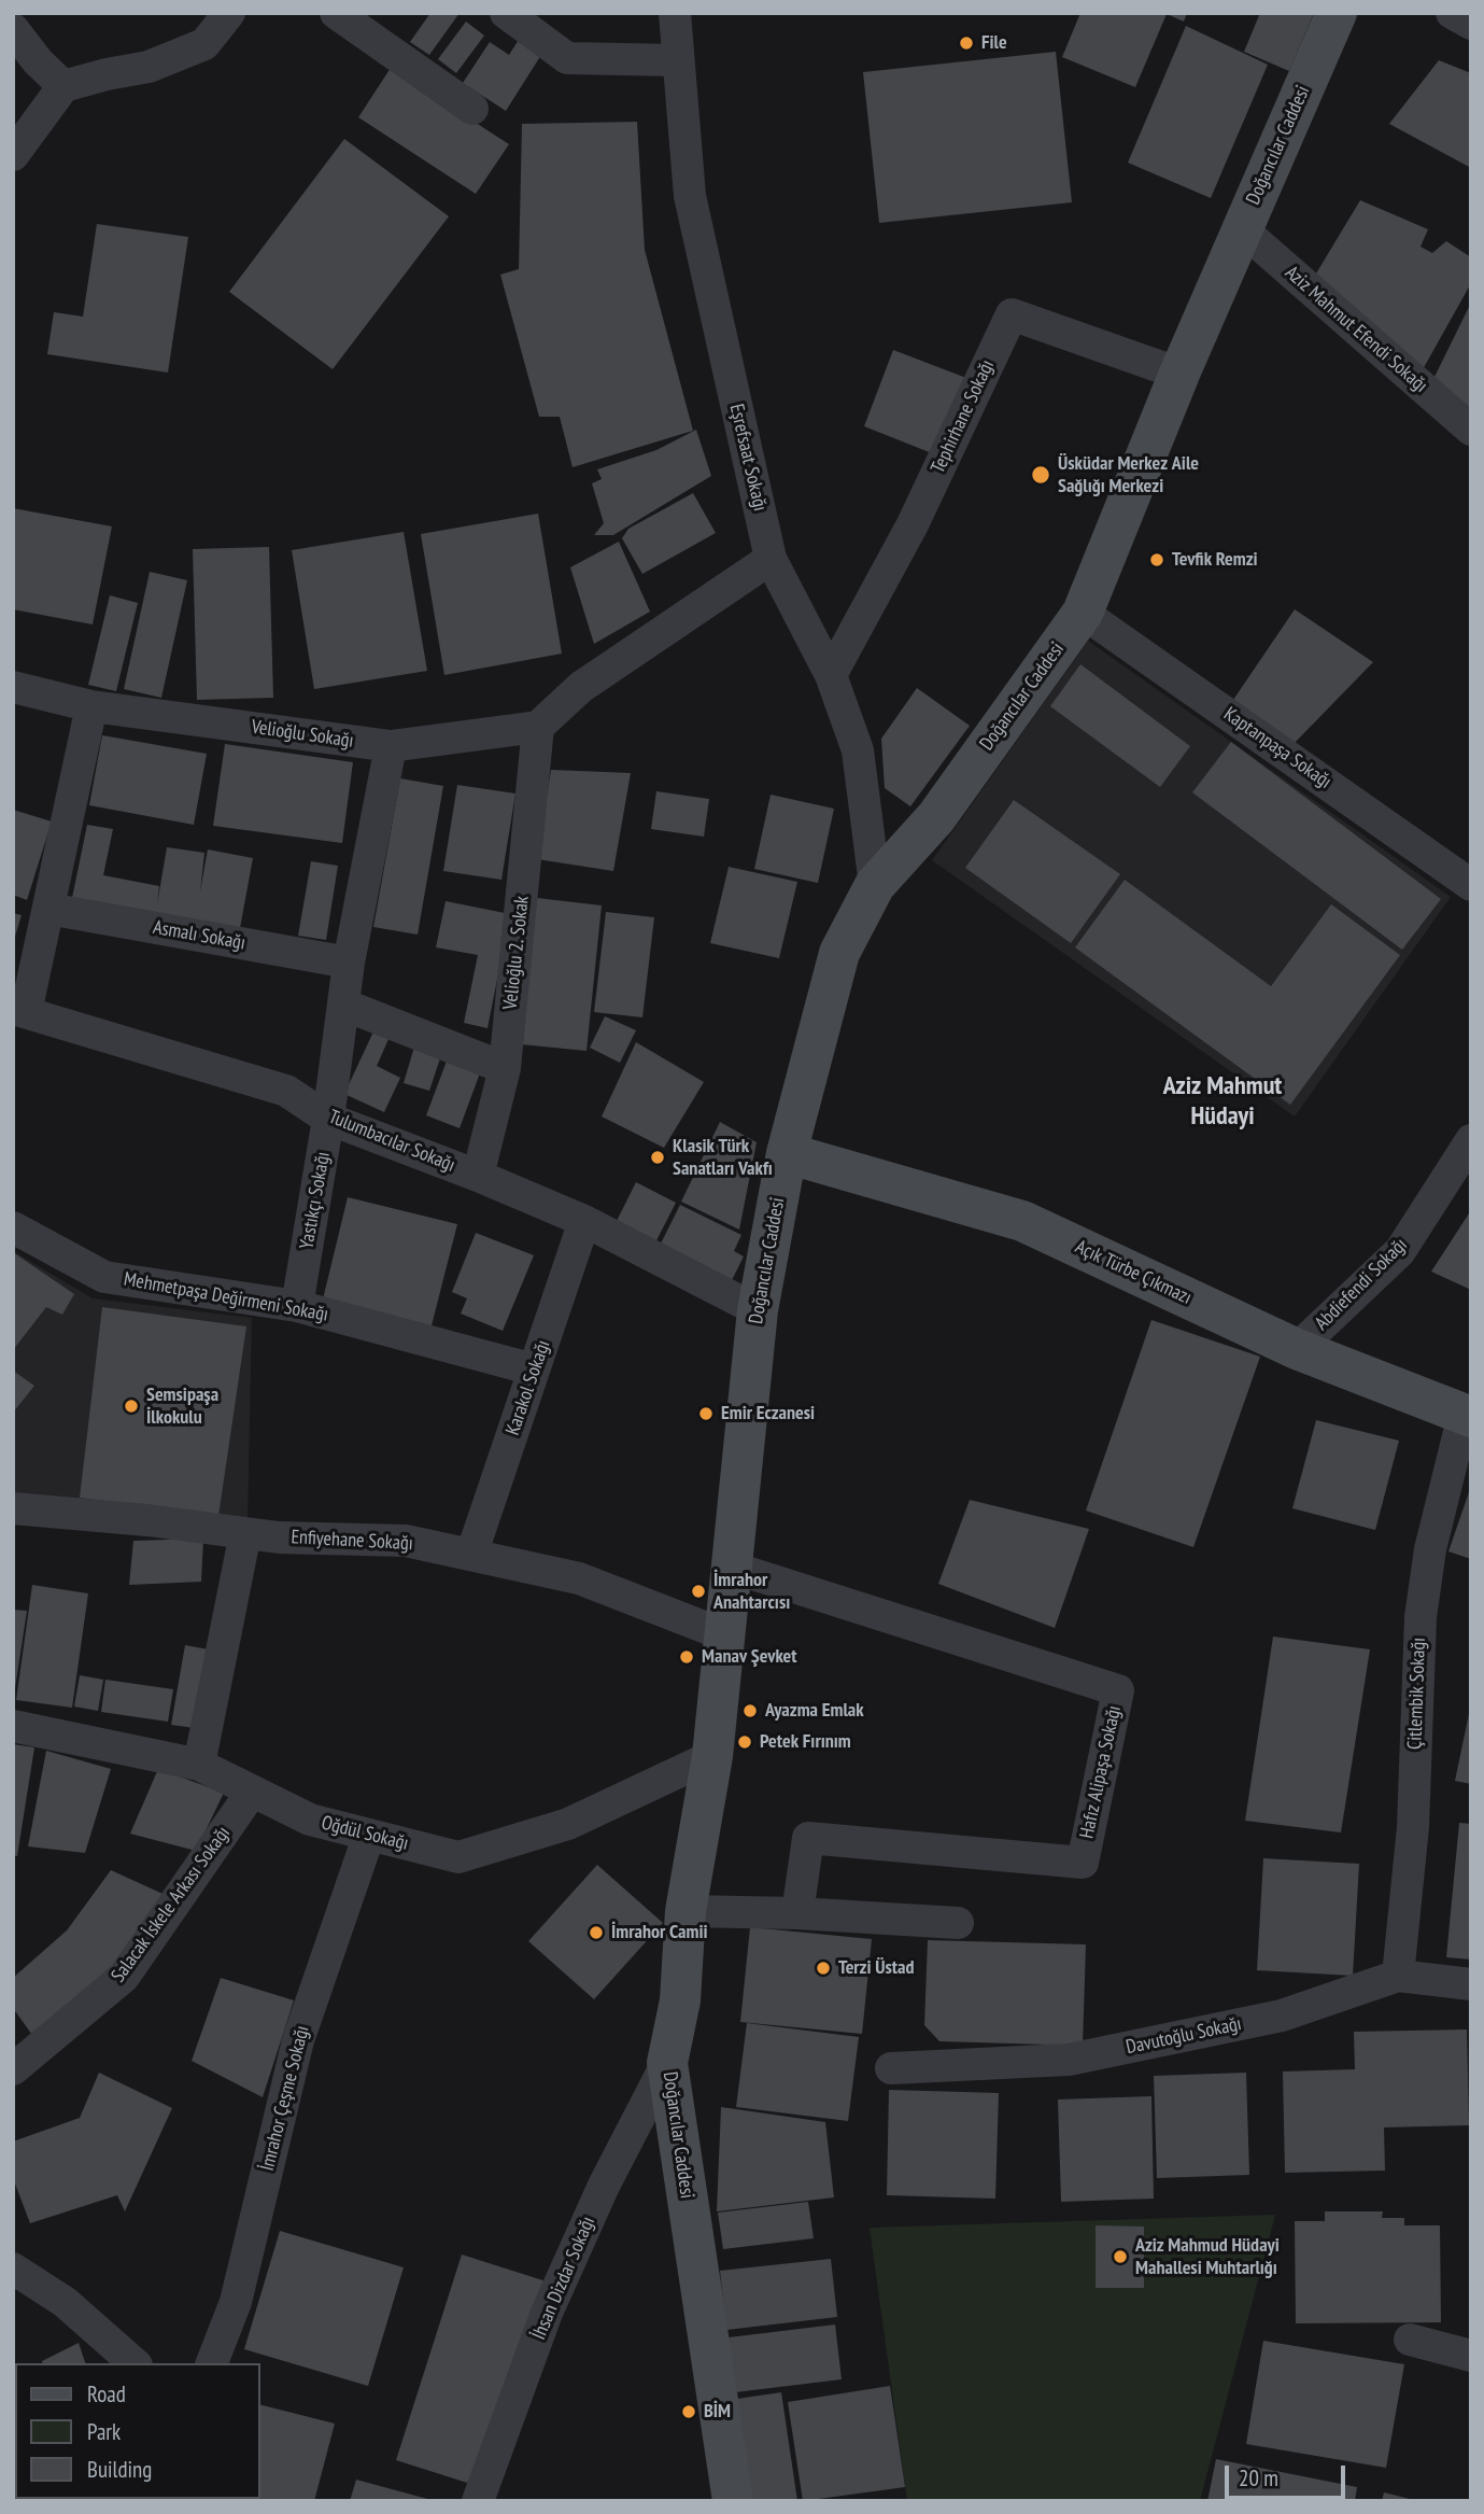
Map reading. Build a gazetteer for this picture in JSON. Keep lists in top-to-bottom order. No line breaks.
{"streets":{"street":["Doğancılar Caddesi","Aziz Mahmut Efendi Sokağı","Tephirhane Sokağı","Eşrefsaat Sokağı","Velioğlu Sokağı","Kaptanpaşa Sokağı","Asmalı Sokağı","Velioğlu 2. Sokak","Tulumbacılar Sokağı","Yastıkçı Sokağı","Açık Türbe Çıkmazı","Abdiefendi Sokağı","Mehmetpaşa Değirmeni Sokağı","Karakol Sokağı","Enfiyehane Sokağı","Çitlembik Sokağı","Hafız Alipaşa Sokağı","Oğdül Sokağı","Salacak İskele Arkası Sokağı","Davutoğlu Sokağı","İmrahor Çeşme Sokağı","İhsan Dizdar Sokağı"]},"crossings":[["Doğancılar Caddesi","Aziz Mahmut Efendi Sokağı"],["Doğancılar Caddesi","Tephirhane Sokağı"],["Doğancılar Caddesi","Eşrefsaat Sokağı"],["Doğancılar Caddesi","Kaptanpaşa Sokağı"],["Doğancılar Caddesi","Tulumbacılar Sokağı"],["Doğancılar Caddesi","Açık Türbe Çıkmazı"],["Doğancılar Caddesi","Enfiyehane Sokağı"],["Doğancılar Caddesi","Hafız Alipaşa Sokağı"],["Doğancılar Caddesi","Oğdül Sokağı"],["Doğancılar Caddesi","İhsan Dizdar Sokağı"],["Tephirhane Sokağı","Eşrefsaat Sokağı"],["Velioğlu Sokağı","Velioğlu 2. Sokak"],["Velioğlu Sokağı","Yastıkçı Sokağı"],["Asmalı Sokağı","Yastıkçı Sokağı"],["Velioğlu 2. Sokak","Tulumbacılar Sokağı"],["Tulumbacılar Sokağı","Yastıkçı Sokağı"],["Tulumbacılar Sokağı","Karakol Sokağı"],["Yastıkçı Sokağı","Mehmetpaşa Değirmeni Sokağı"],["Açık Türbe Çıkmazı","Abdiefendi Sokağı"],["Açık Türbe Çıkmazı","Çitlembik Sokağı"],["Mehmetpaşa Değirmeni Sokağı","Karakol Sokağı"],["Karakol Sokağı","Enfiyehane Sokağı"],["Çitlembik Sokağı","Davutoğlu Sokağı"],["Oğdül Sokağı","Salacak İskele Arkası Sokağı"],["Oğdül Sokağı","İmrahor Çeşme Sokağı"]],"districts":["Aziz Mahmut Hüdayi"],"places":["File","Üsküdar Merkez Aile Sağlığı Merkezi","Tevfik Remzi","Klasik Türk Sanatları Vakfı","Semsipaşa İlkokulu","Emir Eczanesi","İmrahor Anahtarcısı","Manav Şevket","Ayazma Emlak","Petek Fırınım","İmrahor Camii","Terzi Üstad","Aziz Mahmud Hüdayi Mahallesi Muhtarlığı","BİM"],"legend":["Road","Park","Building"],"scale_bar":"20 m"}
